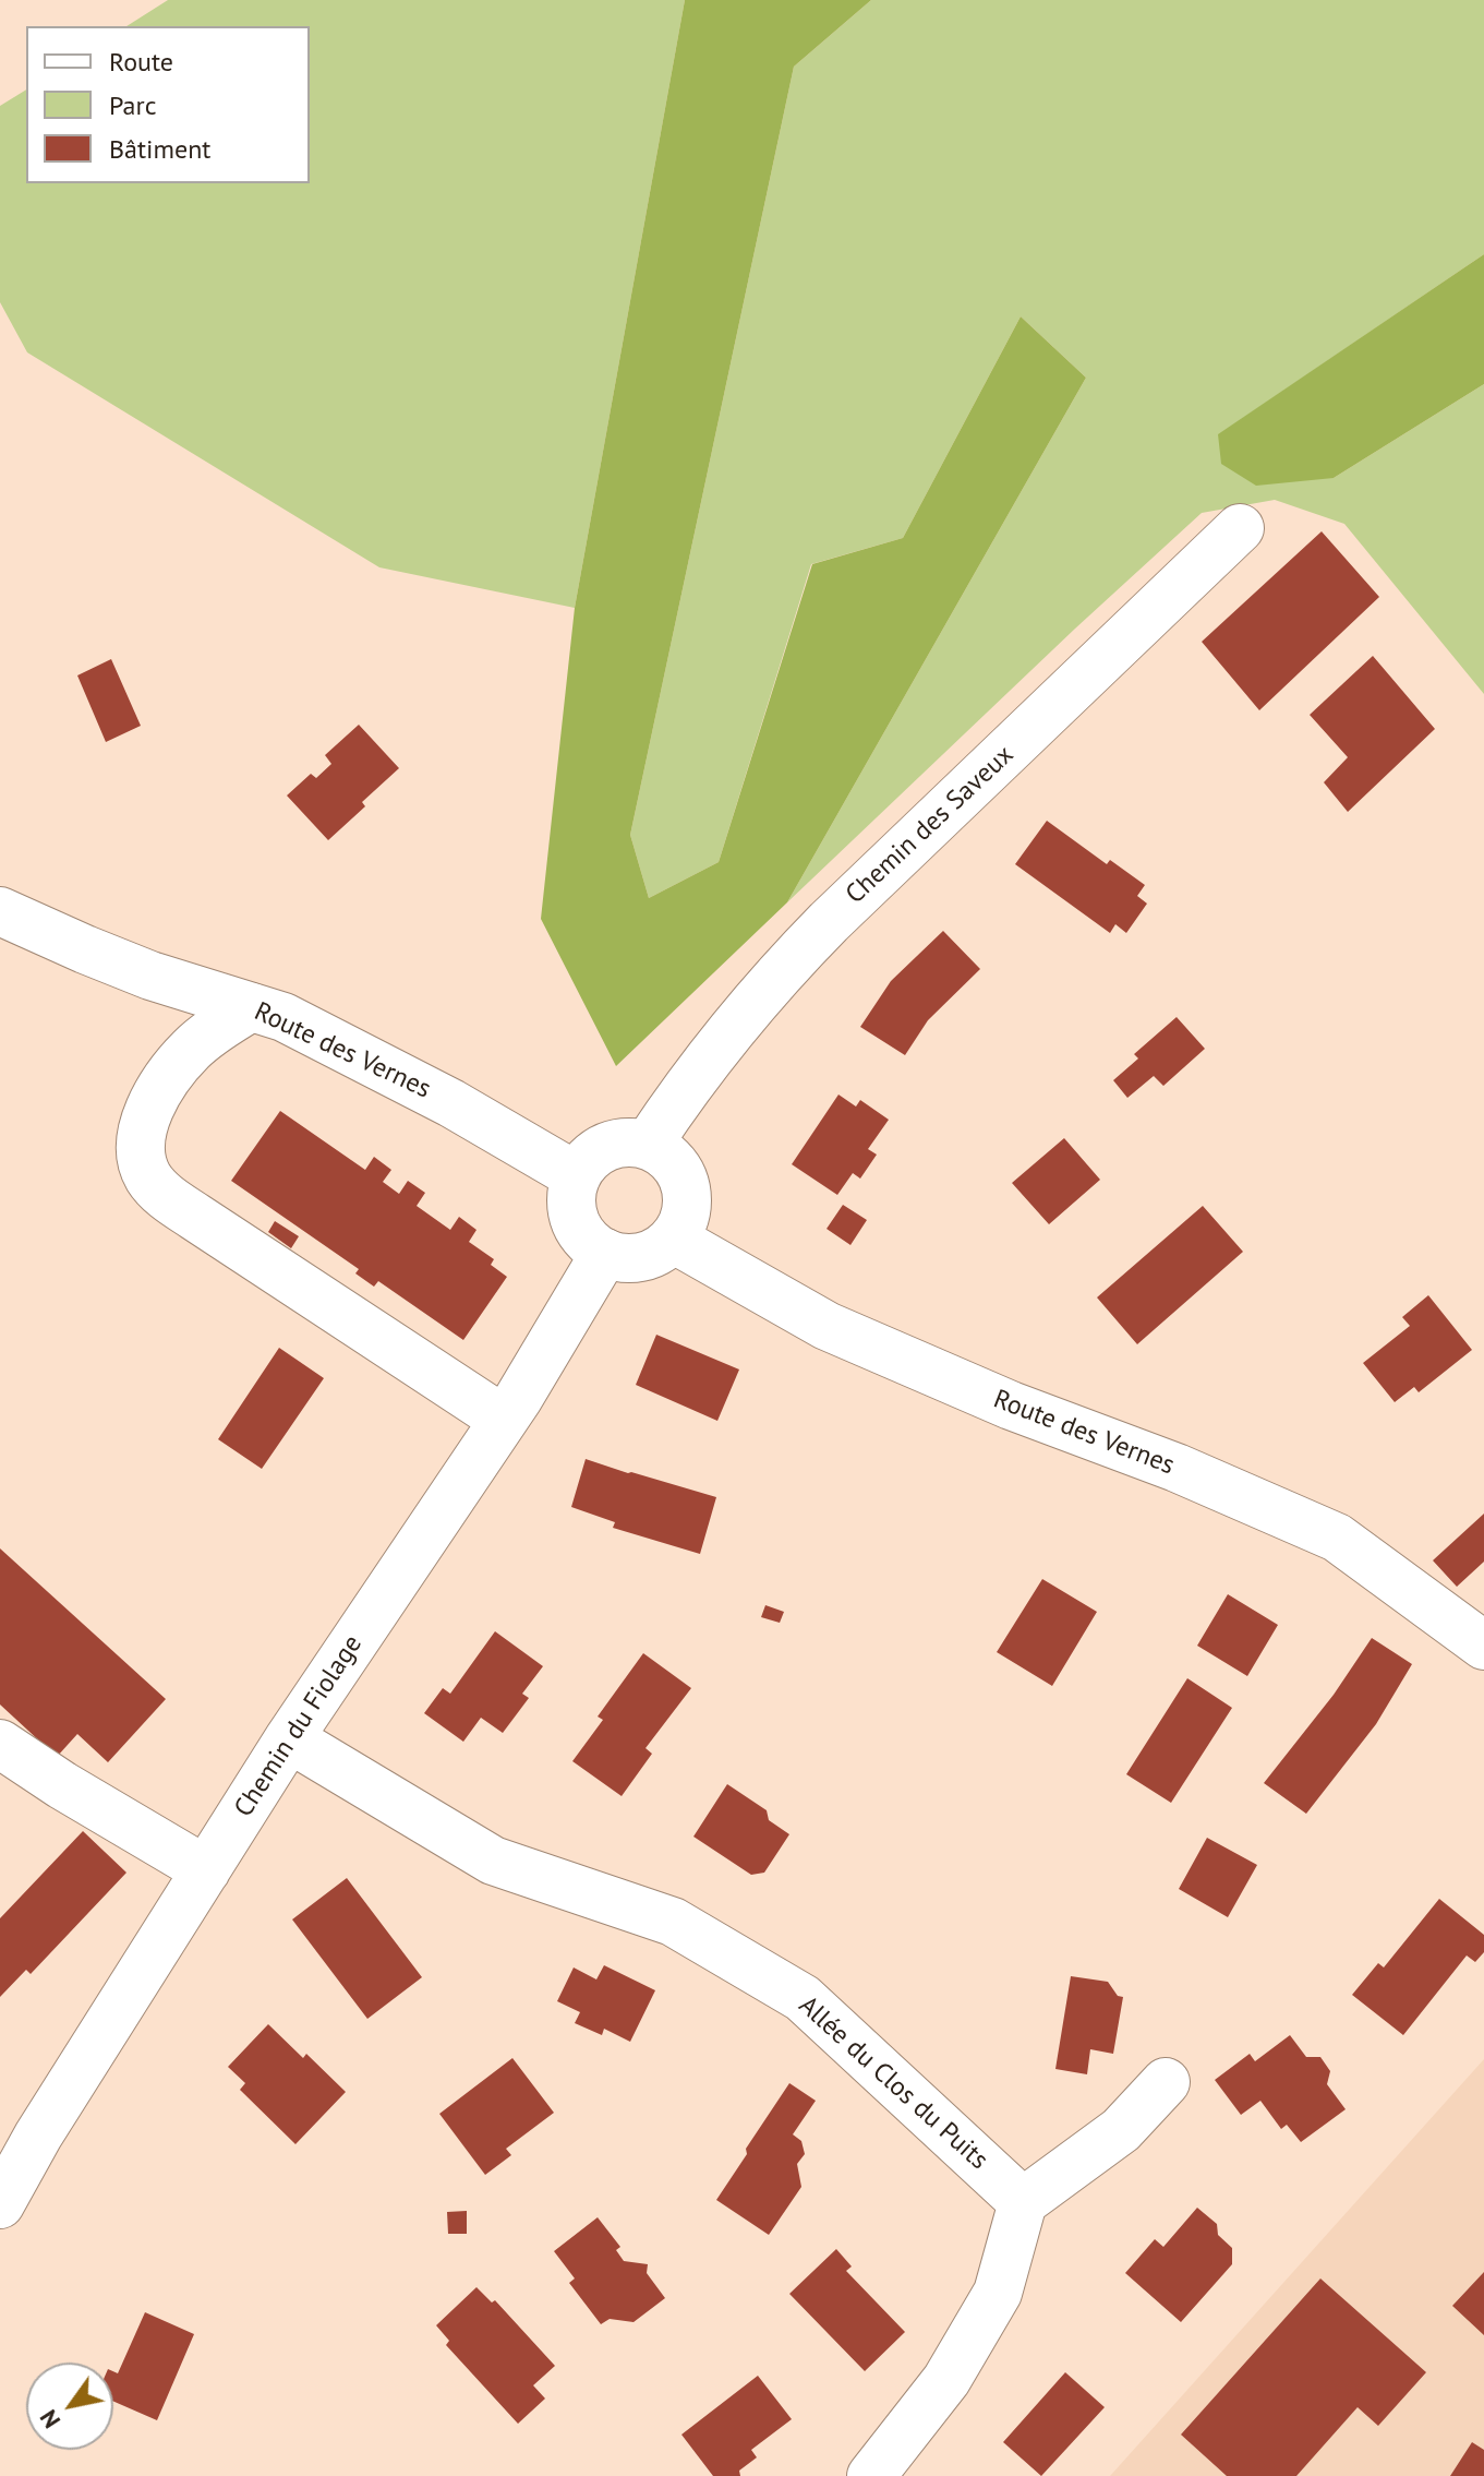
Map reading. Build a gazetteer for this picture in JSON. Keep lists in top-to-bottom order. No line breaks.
{"streets":{"street":["Chemin des Saveux","Route des Vernes","Chemin du Fiolage","Allée du Clos du Puits"]},"crossings":[["Chemin des Saveux","Route des Vernes"],["Chemin des Saveux","Chemin du Fiolage"],["Route des Vernes","Chemin du Fiolage"],["Chemin du Fiolage","Allée du Clos du Puits"]],"legend":["Route","Parc","Bâtiment"],"north":"bottom left"}
